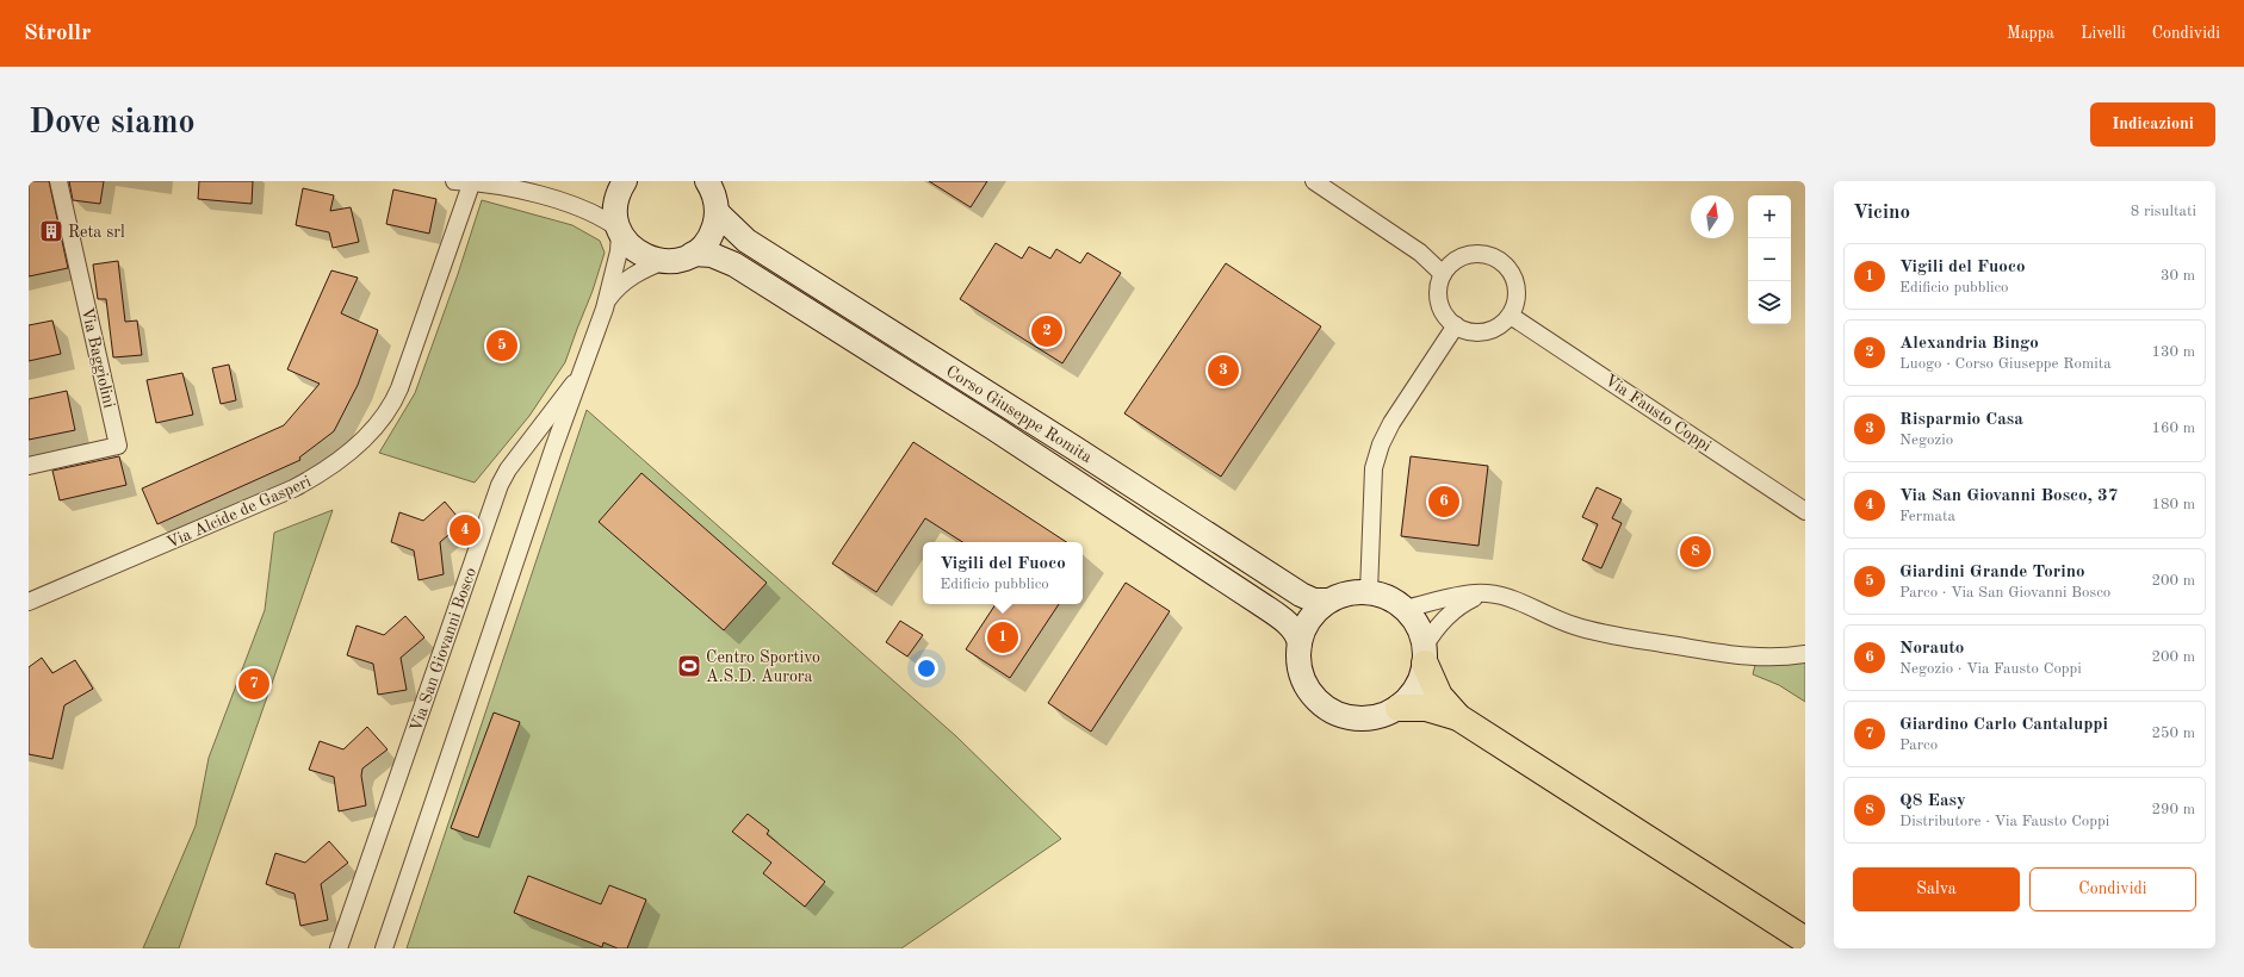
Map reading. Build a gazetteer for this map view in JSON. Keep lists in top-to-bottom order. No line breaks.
{"streets":{"main road":["Corso Giuseppe Romita"],"street":["Via Baggiolini","Via Fausto Coppi","Via Alcide de Gasperi","Via San Giovanni Bosco"]},"places":{"building":["Reta srl"],"sports":["Centro Sportivo A.S.D. Aurora"]},"north":"top","page":{"header":"Strollr","nav":["Mappa","Livelli","Condividi"],"buttons":["Indicazioni",["Salva","Condividi"]],"title":"Dove siamo","heading":["Vicino","8 risultati"],"map_buttons":["+","−"],"list":[{"mark":"1","name":"Vigili del Fuoco","note":"Edificio pubblico","value":"30 m"},{"mark":"2","name":"Alexandria Bingo","note":"Luogo · Corso Giuseppe Romita","value":"130 m"},{"mark":"3","name":"Risparmio Casa","note":"Negozio","value":"160 m"},{"mark":"4","name":"Via San Giovanni Bosco, 37","note":"Fermata","value":"180 m"},{"mark":"5","name":"Giardini Grande Torino","note":"Parco · Via San Giovanni Bosco","value":"200 m"},{"mark":"6","name":"Norauto","note":"Negozio · Via Fausto Coppi","value":"200 m"},{"mark":"7","name":"Giardino Carlo Cantaluppi","note":"Parco","value":"250 m"},{"mark":"8","name":"Q8 Easy","note":"Distributore · Via Fausto Coppi","value":"290 m"}],"pins":["2","5","3","6","4","8","1","7"],"popup":["Vigili del Fuoco","Edificio pubblico"]}}
